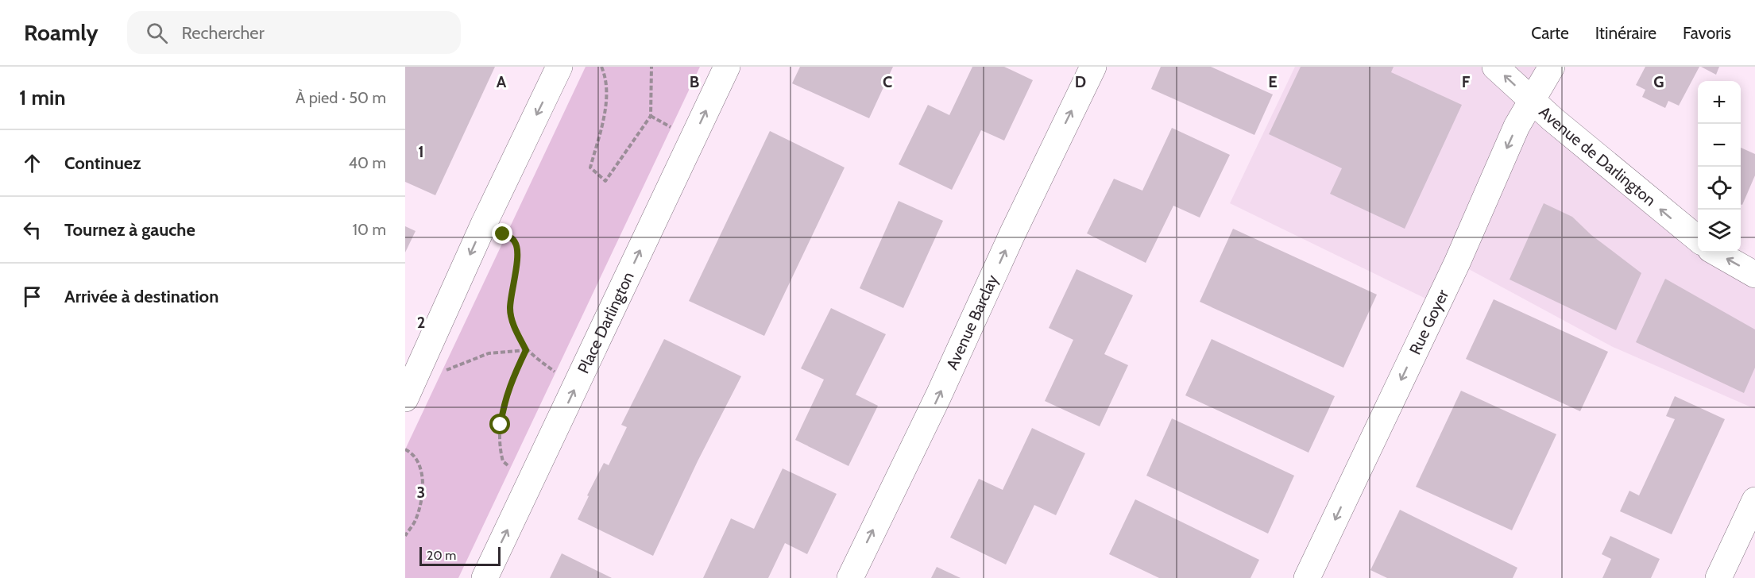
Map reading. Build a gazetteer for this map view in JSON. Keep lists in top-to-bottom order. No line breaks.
{"streets":{"street":["Avenue de Darlington","Rue Goyer","Place Darlington","Avenue Barclay"]},"crossings":[["Avenue de Darlington","Rue Goyer"]],"one_way":["Avenue de Darlington","Rue Goyer","Avenue Barclay"],"scale_bar":"20 m","page":{"header":"Roamly","search":"Rechercher","nav":["Carte","Itinéraire","Favoris"],"heading":["1 min","À pied · 50 m"],"map_buttons":["+","−"],"list":[["Continuez","40 m"],["Tournez à gauche","10 m"],"Arrivée à destination"],"scale":"20 m"},"grid":{"columns":["A","B","C","D","E","F","G"],"rows":["1","2","3"]}}
